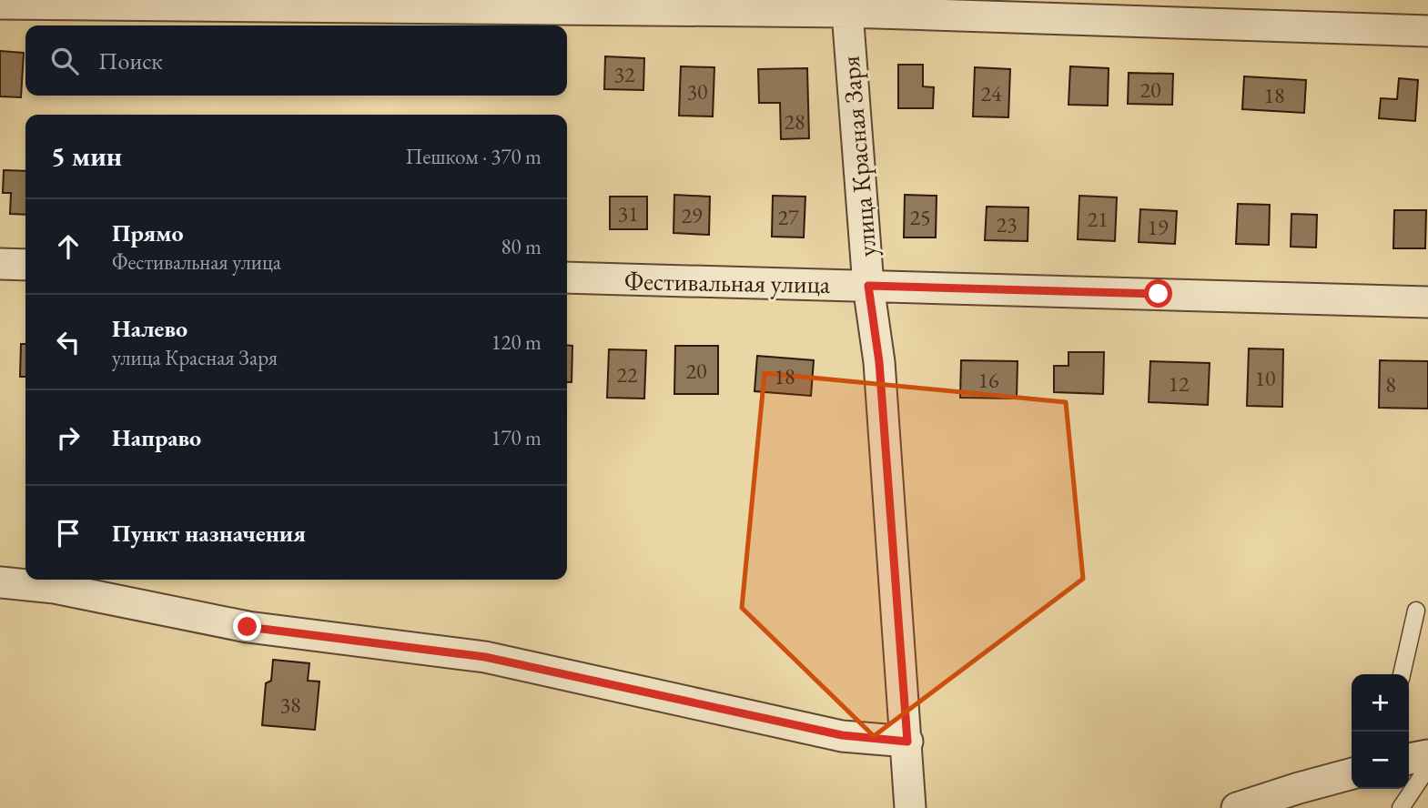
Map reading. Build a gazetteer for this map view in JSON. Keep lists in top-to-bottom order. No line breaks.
{"streets":{"street":["улица Красная Заря","Фестивальная улица"]},"crossings":[["улица Красная Заря","Фестивальная улица"]],"house_numbers":["32","20","30","24","18","28","31","29","27","25","21","23","19","20","22","18","10","16","12","8","38"],"page":{"search":"Поиск","heading":["5 мин","Пешком · 370 m"],"list":[["Прямо","Фестивальная улица","80 m"],["Налево","улица Красная Заря","120 m"],["Направо","170 m"],"Пункт назначения"],"map_buttons":["+","−"]}}
